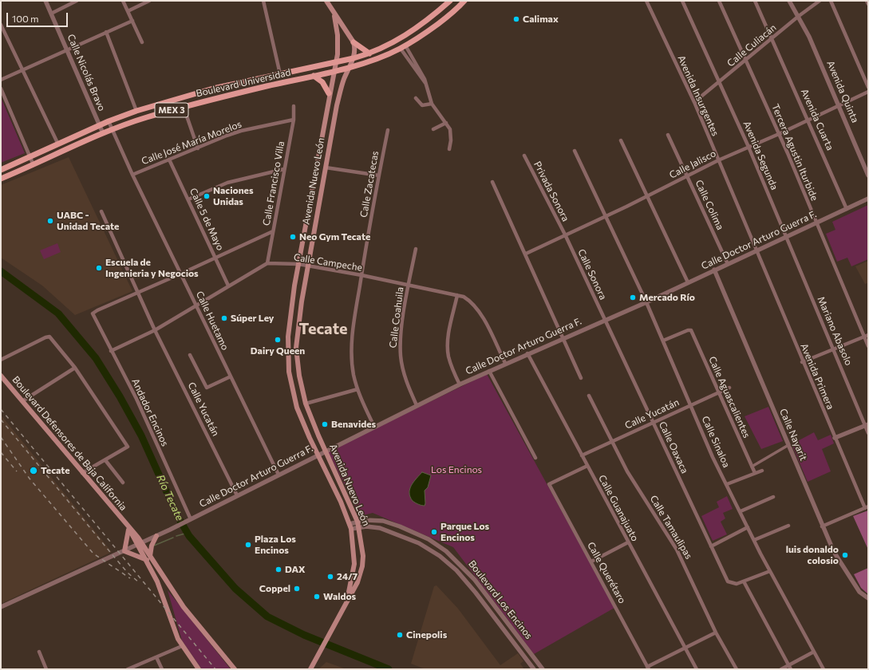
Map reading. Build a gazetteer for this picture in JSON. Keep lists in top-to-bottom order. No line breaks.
{"streets":{"main road":["Boulevard Universidad","MEX 3","Avenida Nuevo León","Boulevard Defensores de Baja California"],"street":["Calle Culiacán","Calle Nicolás Bravo","Avenida Quinta","Avenida Insurgentes","Avenida Cuarta","Calle José María Morelos","Tercera Agustin Iturbide","Avenida Segunda","Calle Jalisco","Calle Francisco Villa","Calle Zacatecas","Privada Sonora","Calle Colima","Calle 5 de Mayo","Calle Doctor Arturo Guerra F.","Calle Campeche","Calle Sonora","Calle Coahuila","Calle Huetamo","Mariano Abasolo","Avenida Primera","Calle Aguascalientes","Calle Yucatán","Andador Encinos","Calle Nayarit","Calle Sinaloa","Calle Oaxaca","Calle Guanajuato","Calle Tamaulipas","Calle Querétaro","Boulevard Los Encinos"]},"crossings":[["Calle Culiacán","Avenida Quinta"],["Calle Culiacán","Avenida Insurgentes"],["Calle Culiacán","Avenida Cuarta"],["Calle Culiacán","Tercera Agustin Iturbide"],["Calle Culiacán","Avenida Segunda"],["Calle Nicolás Bravo","Boulevard Universidad"],["Boulevard Universidad","Avenida Nuevo León"],["Boulevard Universidad","Calle Huetamo"],["Avenida Quinta","Calle Jalisco"],["Avenida Insurgentes","Calle Jalisco"],["Avenida Insurgentes","Calle Doctor Arturo Guerra F."],["Avenida Insurgentes","Avenida Primera"],["Avenida Cuarta","Calle Jalisco"],["Avenida Cuarta","Calle Doctor Arturo Guerra F."],["Calle José María Morelos","Calle Francisco Villa"],["Calle José María Morelos","Calle 5 de Mayo"],["Calle José María Morelos","Calle Huetamo"],["Tercera Agustin Iturbide","Calle Jalisco"],["Tercera Agustin Iturbide","Calle Doctor Arturo Guerra F."],["Avenida Segunda","Calle Jalisco"],["Avenida Segunda","Calle Doctor Arturo Guerra F."],["Avenida Segunda","Mariano Abasolo"],["Calle Jalisco","Privada Sonora"],["Calle Jalisco","Calle Colima"],["Calle Jalisco","Calle Sonora"],["Calle Jalisco","Calle Sinaloa"],["Avenida Nuevo León","Calle Doctor Arturo Guerra F."],["Avenida Nuevo León","Calle Campeche"],["Avenida Nuevo León","Boulevard Los Encinos"],["Calle Francisco Villa","Calle Campeche"],["Calle Zacatecas","Calle Doctor Arturo Guerra F."],["Calle Zacatecas","Calle Campeche"],["Privada Sonora","Calle Sonora"],["Calle Colima","Calle Doctor Arturo Guerra F."],["Calle Doctor Arturo Guerra F.","Calle Campeche"],["Calle Doctor Arturo Guerra F.","Calle Sonora"],["Calle Doctor Arturo Guerra F.","Calle Coahuila"],["Calle Doctor Arturo Guerra F.","Calle Huetamo"],["Calle Doctor Arturo Guerra F.","Mariano Abasolo"],["Calle Doctor Arturo Guerra F.","Avenida Primera"],["Calle Doctor Arturo Guerra F.","Calle Yucatán"],["Calle Doctor Arturo Guerra F.","Andador Encinos"],["Calle Doctor Arturo Guerra F.","Calle Nayarit"],["Calle Doctor Arturo Guerra F.","Calle Sinaloa"],["Calle Doctor Arturo Guerra F.","Boulevard Defensores de Baja California"],["Calle Doctor Arturo Guerra F.","Calle Oaxaca"],["Calle Doctor Arturo Guerra F.","Calle Guanajuato"],["Calle Campeche","Calle Coahuila"],["Calle Sonora","Calle Oaxaca"],["Calle Aguascalientes","Calle Yucatán"],["Calle Aguascalientes","Calle Sinaloa"],["Calle Yucatán","Andador Encinos"],["Calle Yucatán","Calle Sinaloa"],["Calle Yucatán","Calle Oaxaca"],["Calle Yucatán","Calle Guanajuato"],["Calle Yucatán","Calle Tamaulipas"],["Calle Guanajuato","Calle Querétaro"]],"districts":["Tecate"],"water":["Río Tecate"],"parks":["Los Encinos"],"places":["Calimax","Naciones Unidas","UABC - Unidad Tecate","Neo Gym Tecate","Escuela de Ingenieria y Negocios","Mercado Río","Súper Ley","Dairy Queen","Benavides","Tecate","Parque Los Encinos","Plaza Los Encinos","luis donaldo colosio","DAX","24/7","Coppel","Waldos","Cinepolis"],"scale_bar":"100 m"}
